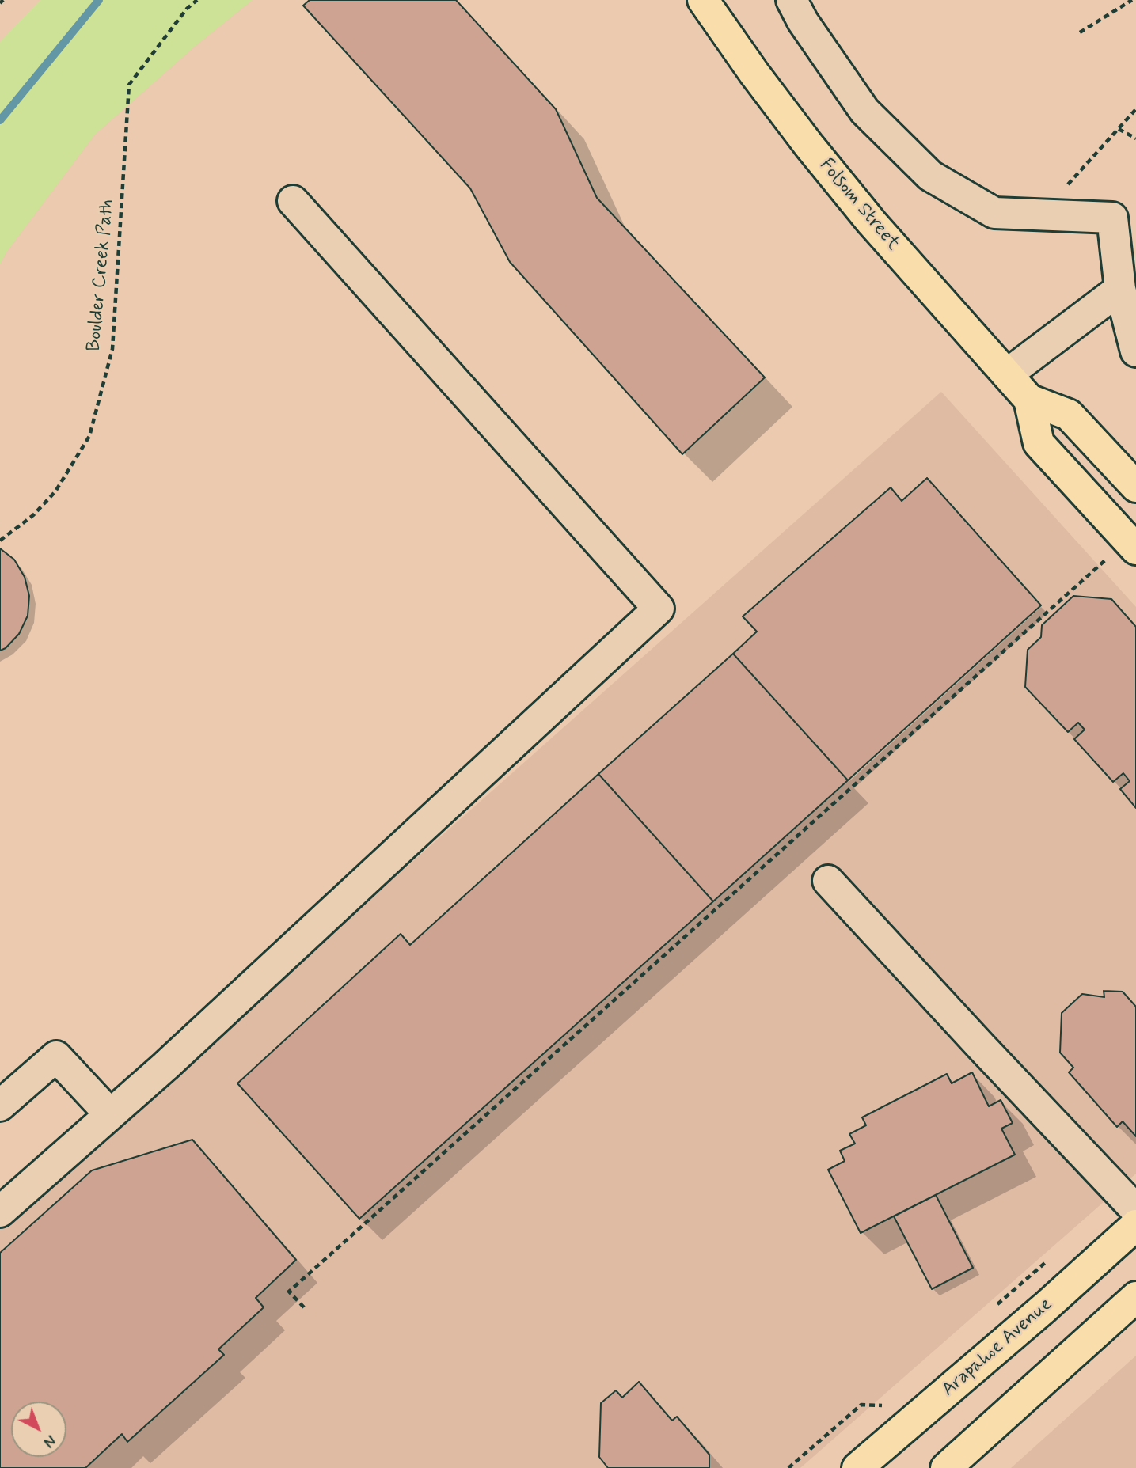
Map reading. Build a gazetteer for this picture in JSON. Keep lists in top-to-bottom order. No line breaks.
{"streets":{"main road":["Folsom Street","Arapahoe Avenue"],"path":["Boulder Creek Path"]},"north":"bottom right"}
